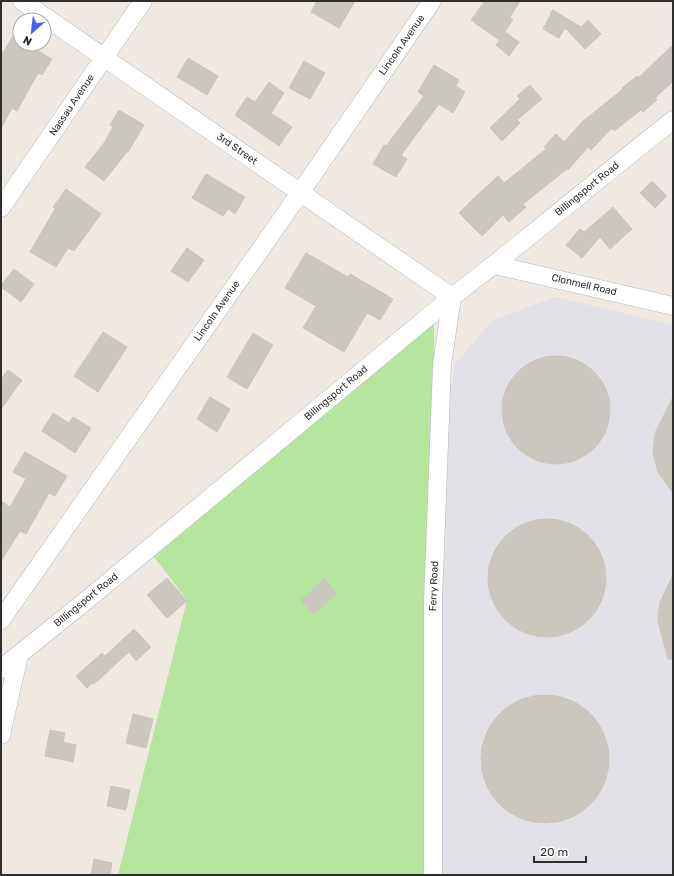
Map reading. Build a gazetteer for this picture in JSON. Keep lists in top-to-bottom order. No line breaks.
{"streets":{"street":["Lincoln Avenue","Nassau Avenue","3rd Street","Billingsport Road","Clonmell Road","Ferry Road"]},"crossings":[["Lincoln Avenue","3rd Street"],["Nassau Avenue","3rd Street"],["3rd Street","Billingsport Road"],["3rd Street","Ferry Road"],["Billingsport Road","Clonmell Road"],["Billingsport Road","Ferry Road"]],"scale_bar":"20 m","north":"bottom left"}
